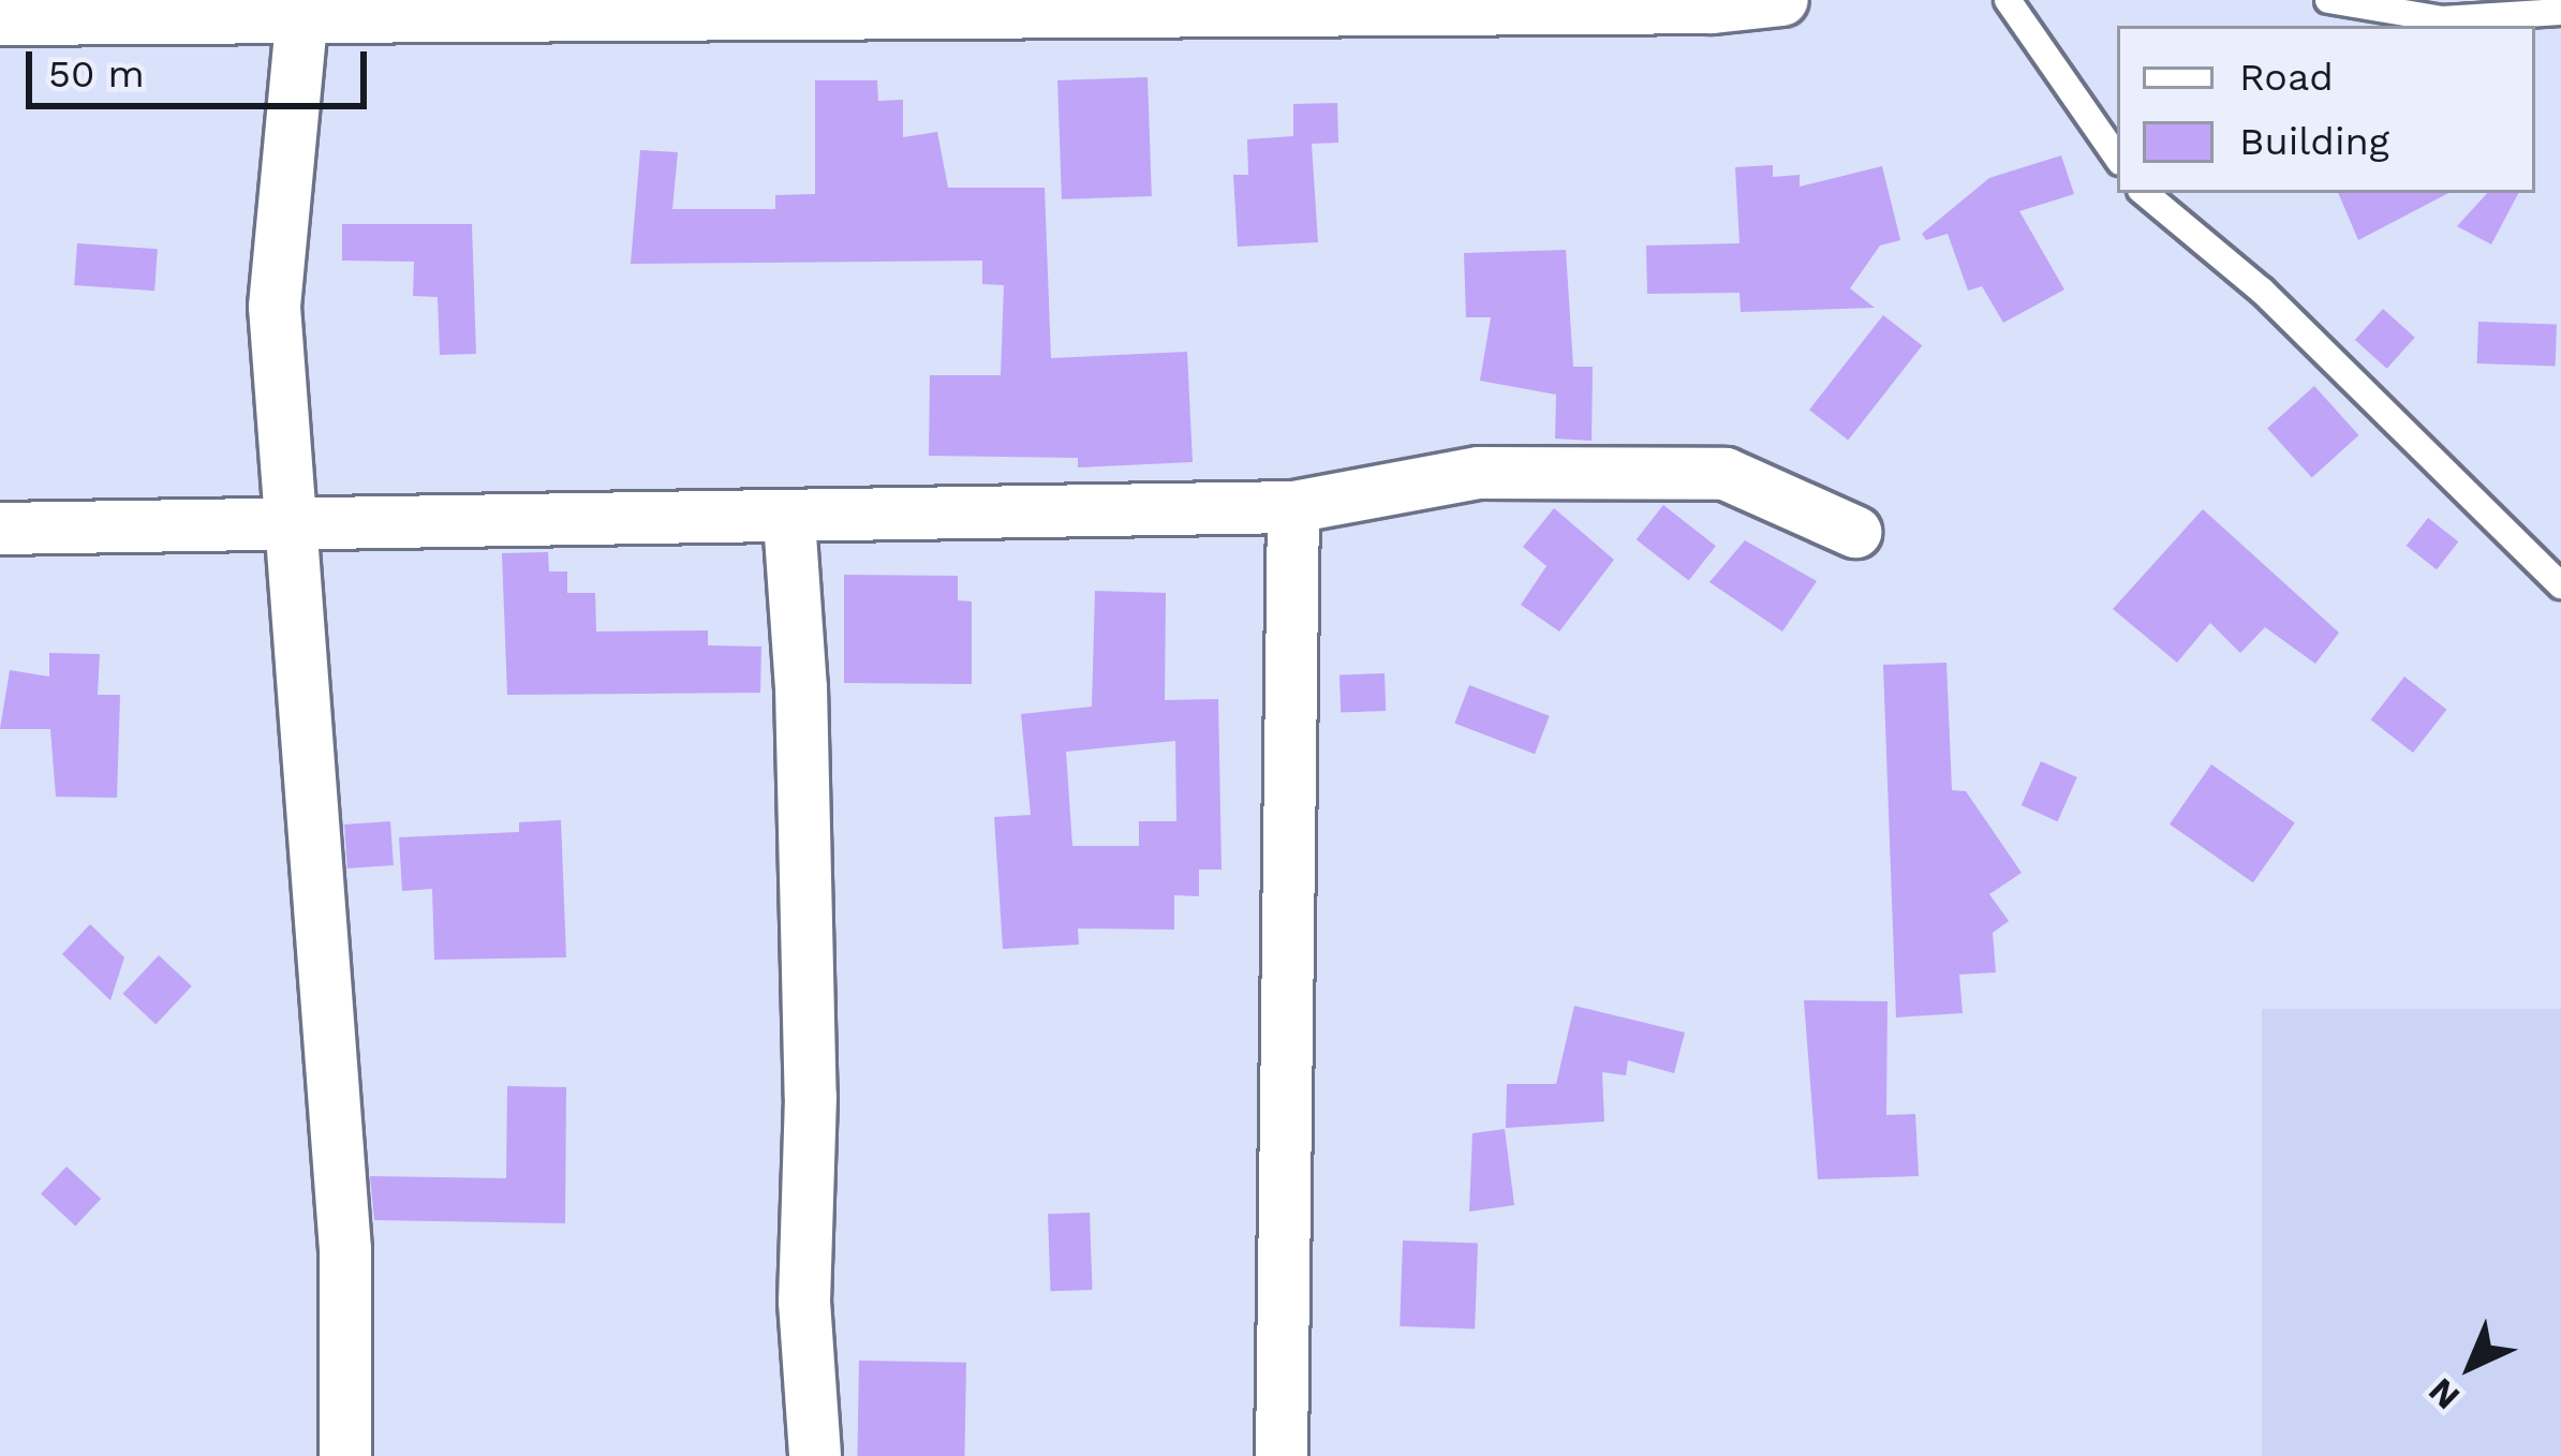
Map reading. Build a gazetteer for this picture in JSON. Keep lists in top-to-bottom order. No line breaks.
{"legend":["Road","Building"],"scale_bar":"50 m","north":"bottom left"}
